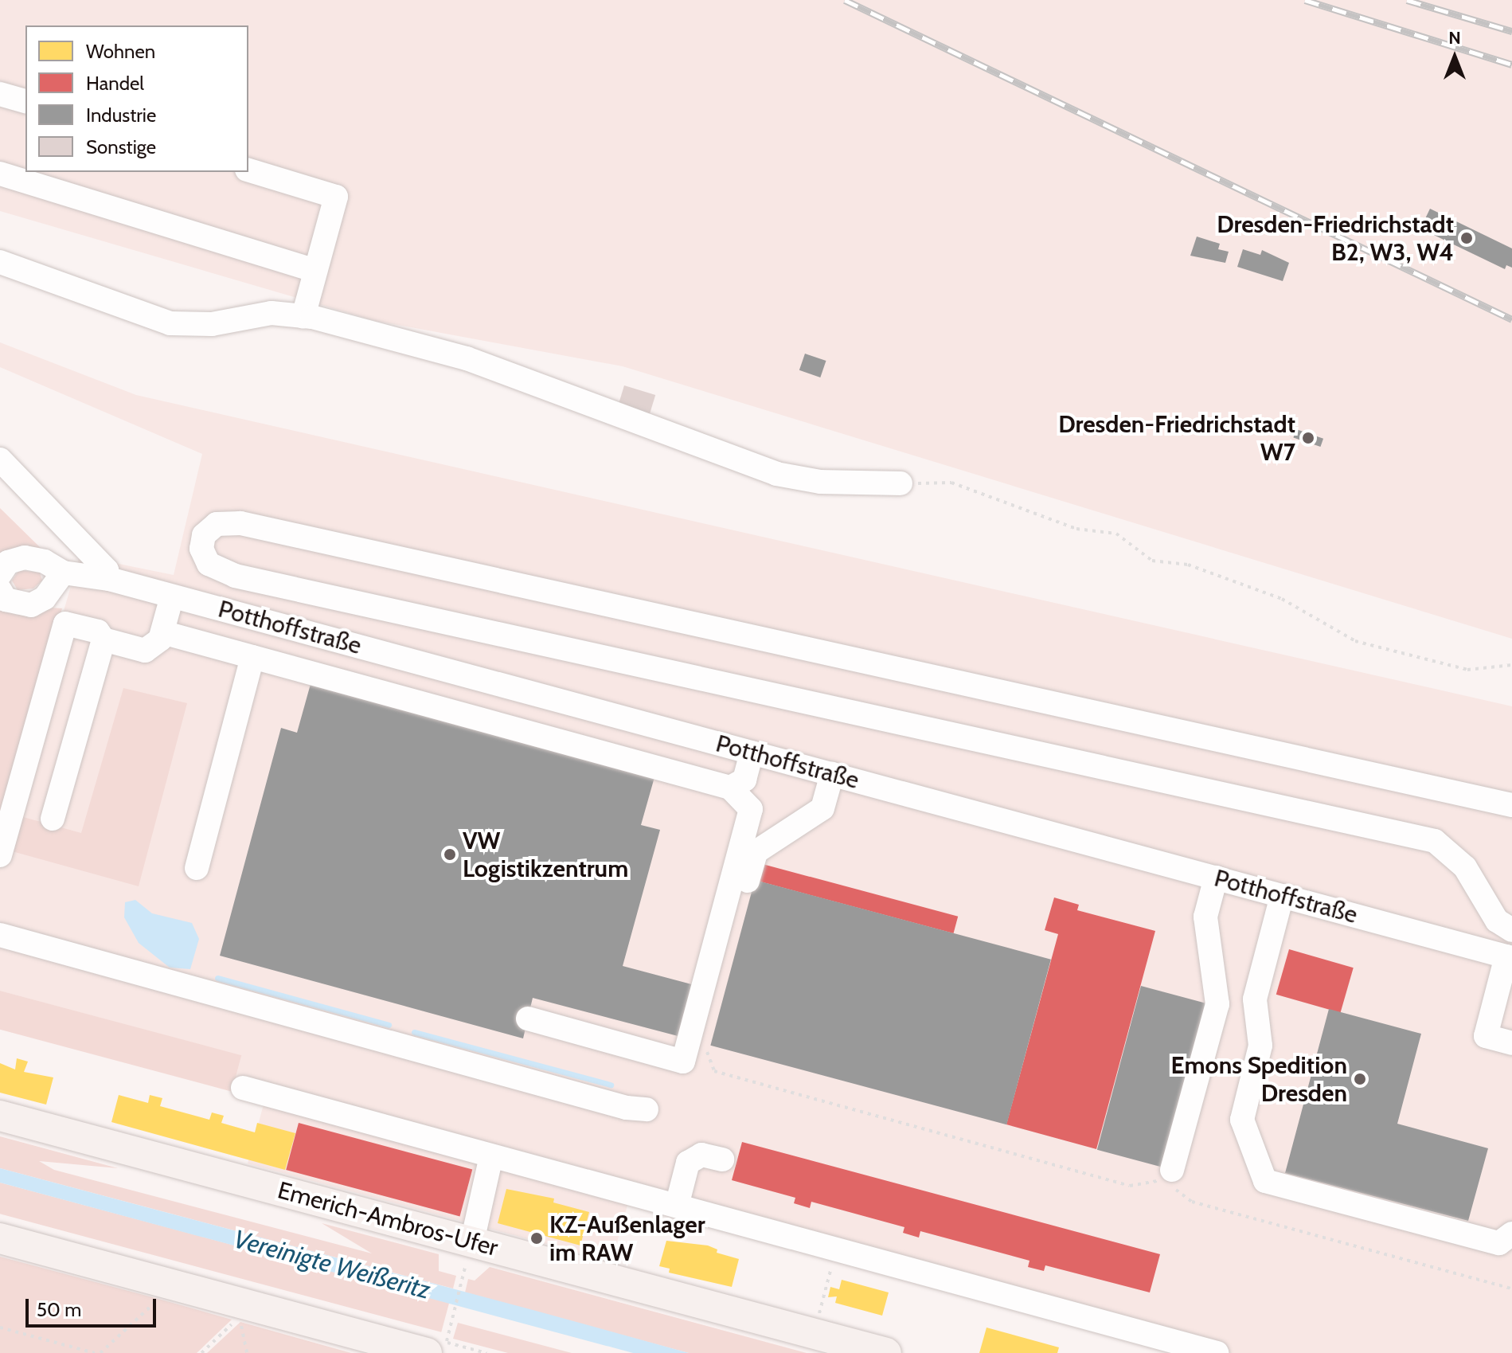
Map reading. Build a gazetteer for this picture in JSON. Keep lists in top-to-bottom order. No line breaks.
{"streets":{"main road":["Emerich-Ambros-Ufer"],"street":["Potthoffstraße"]},"water":["Vereinigte Weißeritz"],"places":["Dresden-Friedrichstadt B2, W3, W4","Dresden-Friedrichstadt W7","VW Logistikzentrum","Emons Spedition Dresden","KZ-Außenlager im RAW"],"legend":["Wohnen","Handel","Industrie","Sonstige"],"scale_bar":"50 m","north":"top"}
